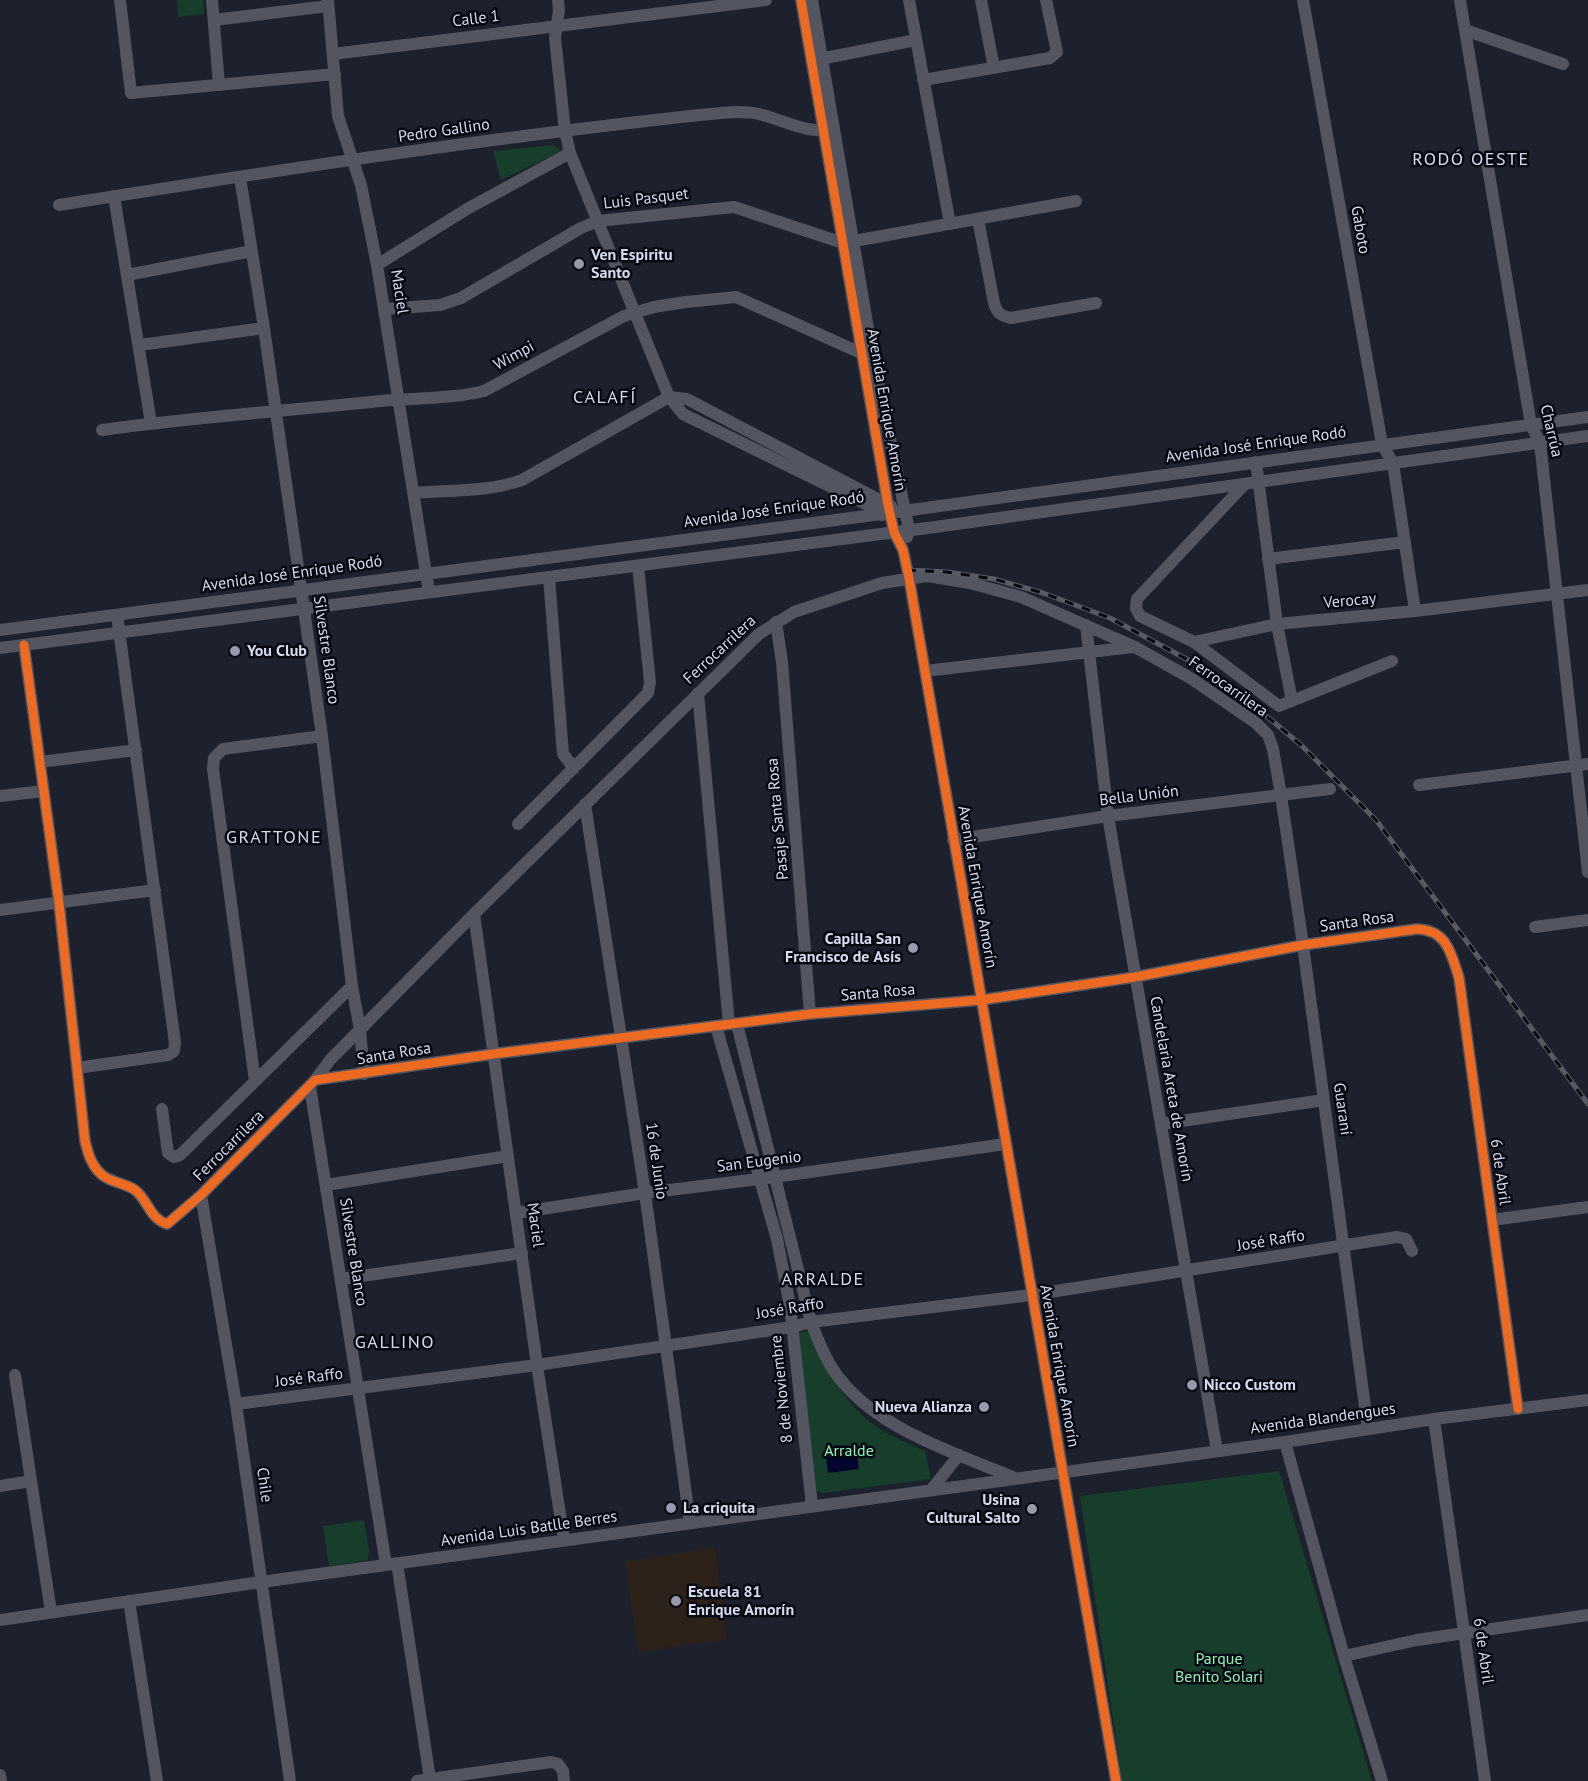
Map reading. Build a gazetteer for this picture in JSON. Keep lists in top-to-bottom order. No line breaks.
{"streets":{"street":["Calle 1","Pedro Gallino","Luis Pasquet","Gaboto","Maciel","Wimpi","Avenida Enrique Amorín","Charrúa","Avenida José Enrique Rodó","Verocay","Silvestre Blanco","Ferrocarrilera","Bella Unión","Pasaje Santa Rosa","Santa Rosa","Candelaria Areta de Amorín","Guaraní","16 de Junio","San Eugenio","6 de Abril","José Raffo","8 de Noviembre","Avenida Blandengues","Chile","Avenida Luis Batlle Berres"]},"crossings":[["Calle 1","Maciel"],["Pedro Gallino","Maciel"],["Pedro Gallino","Avenida Enrique Amorín"],["Pedro Gallino","Silvestre Blanco"],["Luis Pasquet","Maciel"],["Luis Pasquet","Avenida Enrique Amorín"],["Gaboto","Avenida José Enrique Rodó"],["Maciel","Wimpi"],["Maciel","Avenida José Enrique Rodó"],["Maciel","Ferrocarrilera"],["Maciel","Santa Rosa"],["Maciel","San Eugenio"],["Maciel","José Raffo"],["Maciel","Avenida Luis Batlle Berres"],["Wimpi","Avenida Enrique Amorín"],["Wimpi","Silvestre Blanco"],["Avenida Enrique Amorín","Avenida José Enrique Rodó"],["Avenida Enrique Amorín","Ferrocarrilera"],["Avenida Enrique Amorín","Bella Unión"],["Avenida Enrique Amorín","Santa Rosa"],["Avenida Enrique Amorín","San Eugenio"],["Avenida Enrique Amorín","José Raffo"],["Avenida Enrique Amorín","Avenida Blandengues"],["Avenida Enrique Amorín","Avenida Luis Batlle Berres"],["Charrúa","Avenida José Enrique Rodó"],["Charrúa","Verocay"],["Avenida José Enrique Rodó","Silvestre Blanco"],["Silvestre Blanco","Ferrocarrilera"],["Silvestre Blanco","Santa Rosa"],["Silvestre Blanco","José Raffo"],["Silvestre Blanco","Avenida Luis Batlle Berres"],["Ferrocarrilera","Bella Unión"],["Ferrocarrilera","Pasaje Santa Rosa"],["Ferrocarrilera","Santa Rosa"],["Ferrocarrilera","Candelaria Areta de Amorín"],["Ferrocarrilera","Guaraní"],["Ferrocarrilera","16 de Junio"],["Ferrocarrilera","Chile"],["Bella Unión","Candelaria Areta de Amorín"],["Bella Unión","Guaraní"],["Pasaje Santa Rosa","Santa Rosa"],["Santa Rosa","Candelaria Areta de Amorín"],["Santa Rosa","Guaraní"],["Santa Rosa","16 de Junio"],["Santa Rosa","6 de Abril"],["Santa Rosa","8 de Noviembre"],["Candelaria Areta de Amorín","José Raffo"],["Candelaria Areta de Amorín","Avenida Blandengues"],["Guaraní","José Raffo"],["Guaraní","Avenida Blandengues"],["16 de Junio","San Eugenio"],["16 de Junio","José Raffo"],["16 de Junio","Avenida Luis Batlle Berres"],["San Eugenio","8 de Noviembre"],["6 de Abril","Avenida Blandengues"],["José Raffo","8 de Noviembre"],["José Raffo","Chile"],["8 de Noviembre","Avenida Luis Batlle Berres"],["Avenida Blandengues","Avenida Luis Batlle Berres"],["Chile","Avenida Luis Batlle Berres"]],"districts":["RODÓ OESTE","CALAFÍ","GRATTONE","ARRALDE","GALLINO"],"parks":["Arralde","Parque Benito Solari"],"places":["Ven Espiritu Santo","You Club","Capilla San Francisco de Asís","Nicco Custom","Nueva Alianza","La criquita","Usina Cultural Salto","Escuela 81 Enrique Amorín"]}
